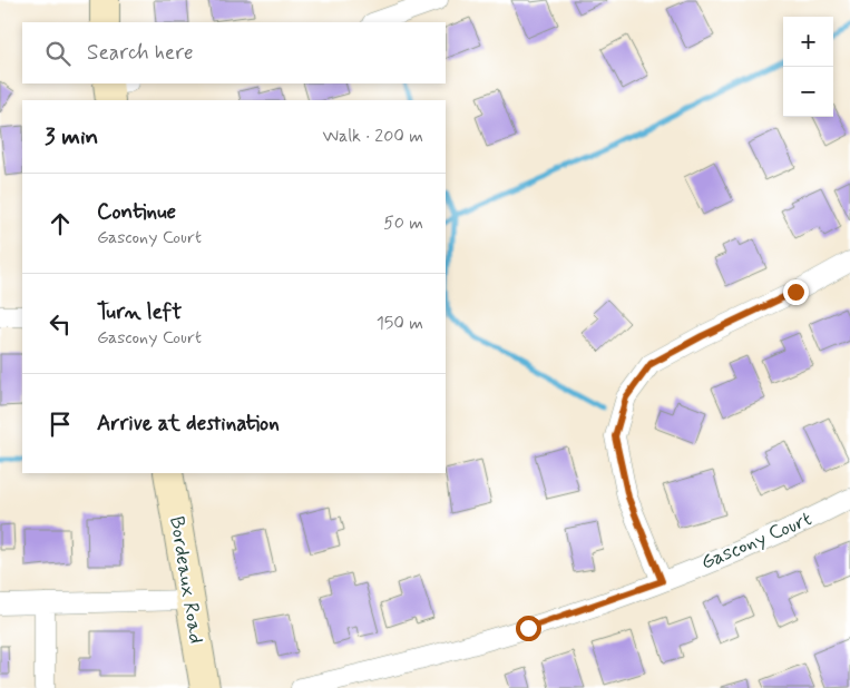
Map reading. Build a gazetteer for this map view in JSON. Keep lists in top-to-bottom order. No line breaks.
{"streets":{"street":["Gascony Court","Bordeaux Road"]},"page":{"map_buttons":["+","−"],"search":"Search here","heading":["3 min","Walk · 200 m"],"list":[["Continue","Gascony Court","50 m"],["Turn left","Gascony Court","150 m"],"Arrive at destination"]}}
